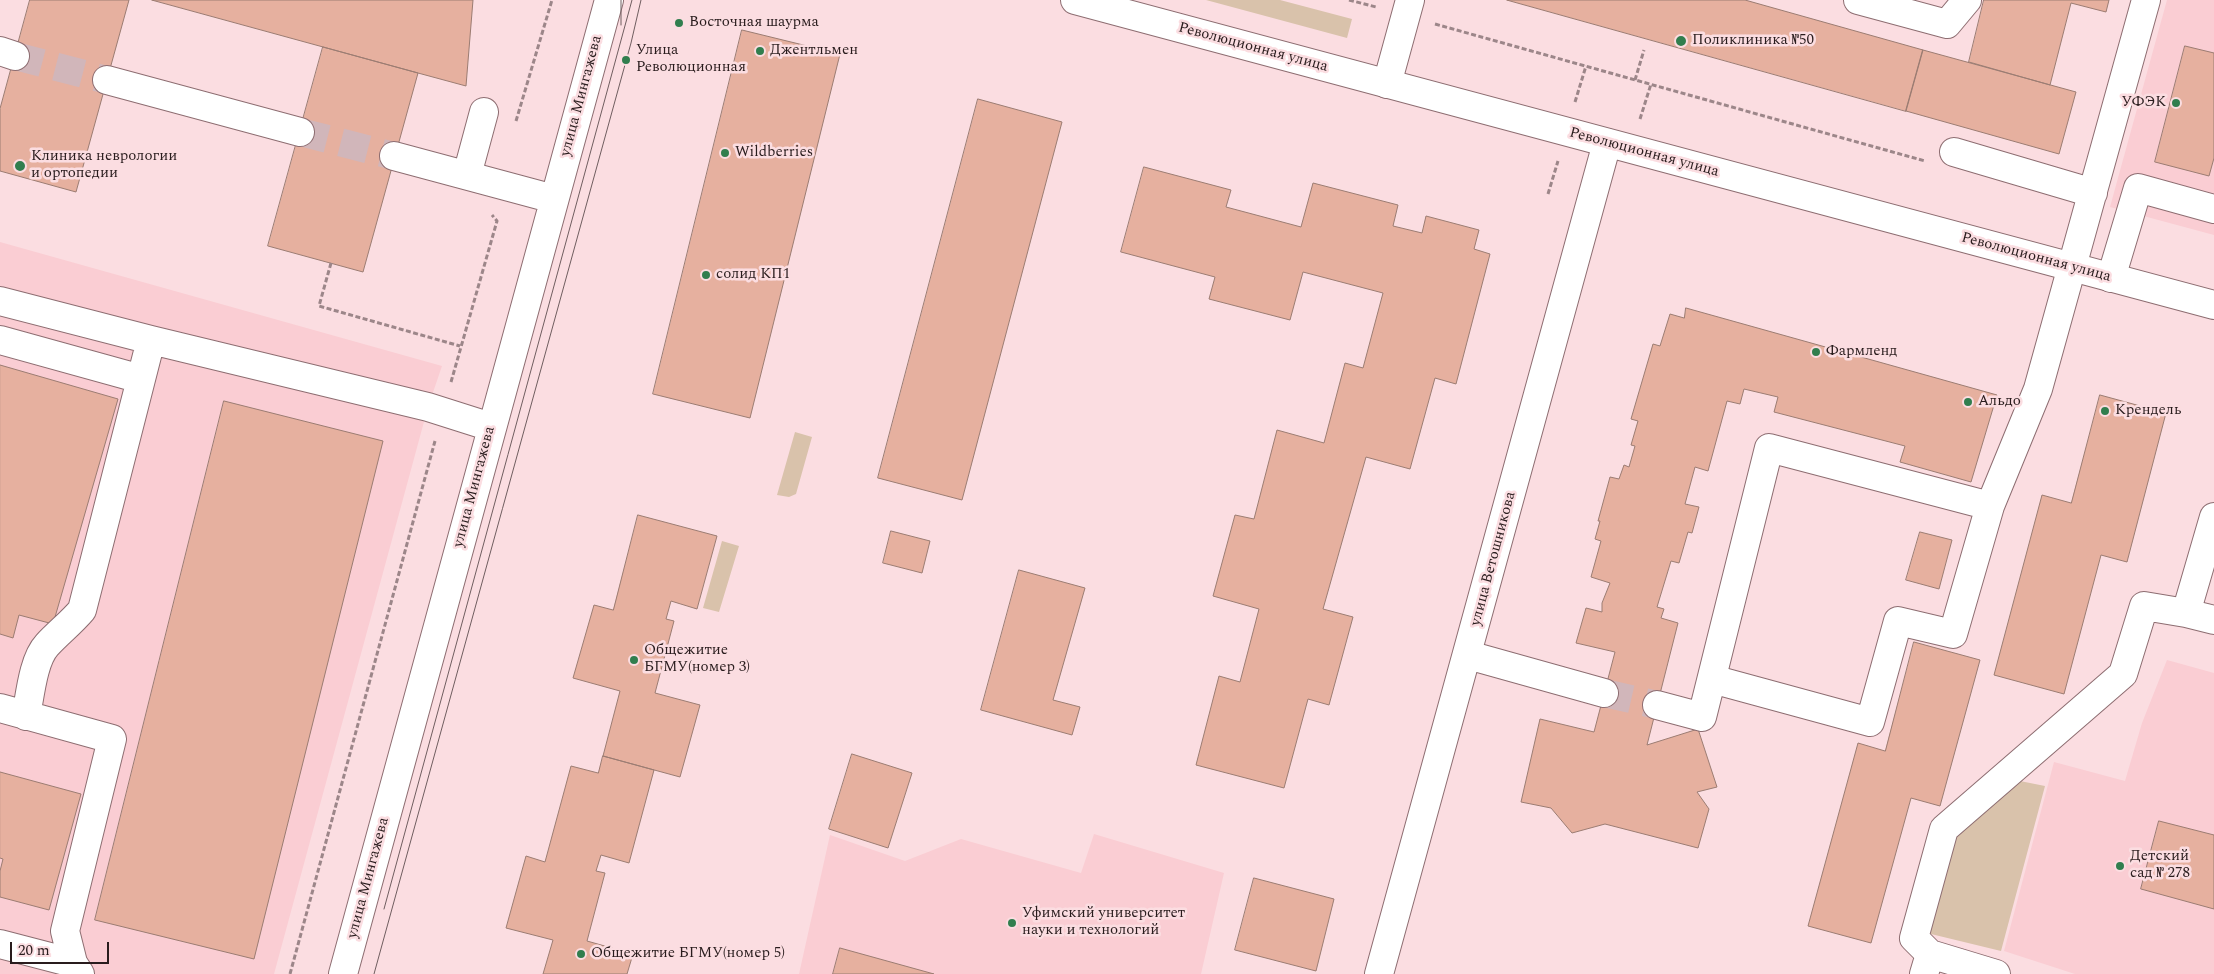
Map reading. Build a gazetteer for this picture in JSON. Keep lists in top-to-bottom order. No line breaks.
{"streets":{"street":["Революционная улица","улица Мингажева","улица Ветошникова"]},"crossings":[["Революционная улица","улица Ветошникова"]],"places":["Восточная шаурма","Поликлиника №50","Джентльмен","Улица Революционная","УФЭК","Wildberries","Клиника неврологии и ортопедии","солид КП1","Фармленд","Альдо","Крендель","Общежитие БГМУ(номер 3)","Детский сад № 278","Уфимский университет науки и технологий","Общежитие БГМУ(номер 5)"],"scale_bar":"20 m"}
